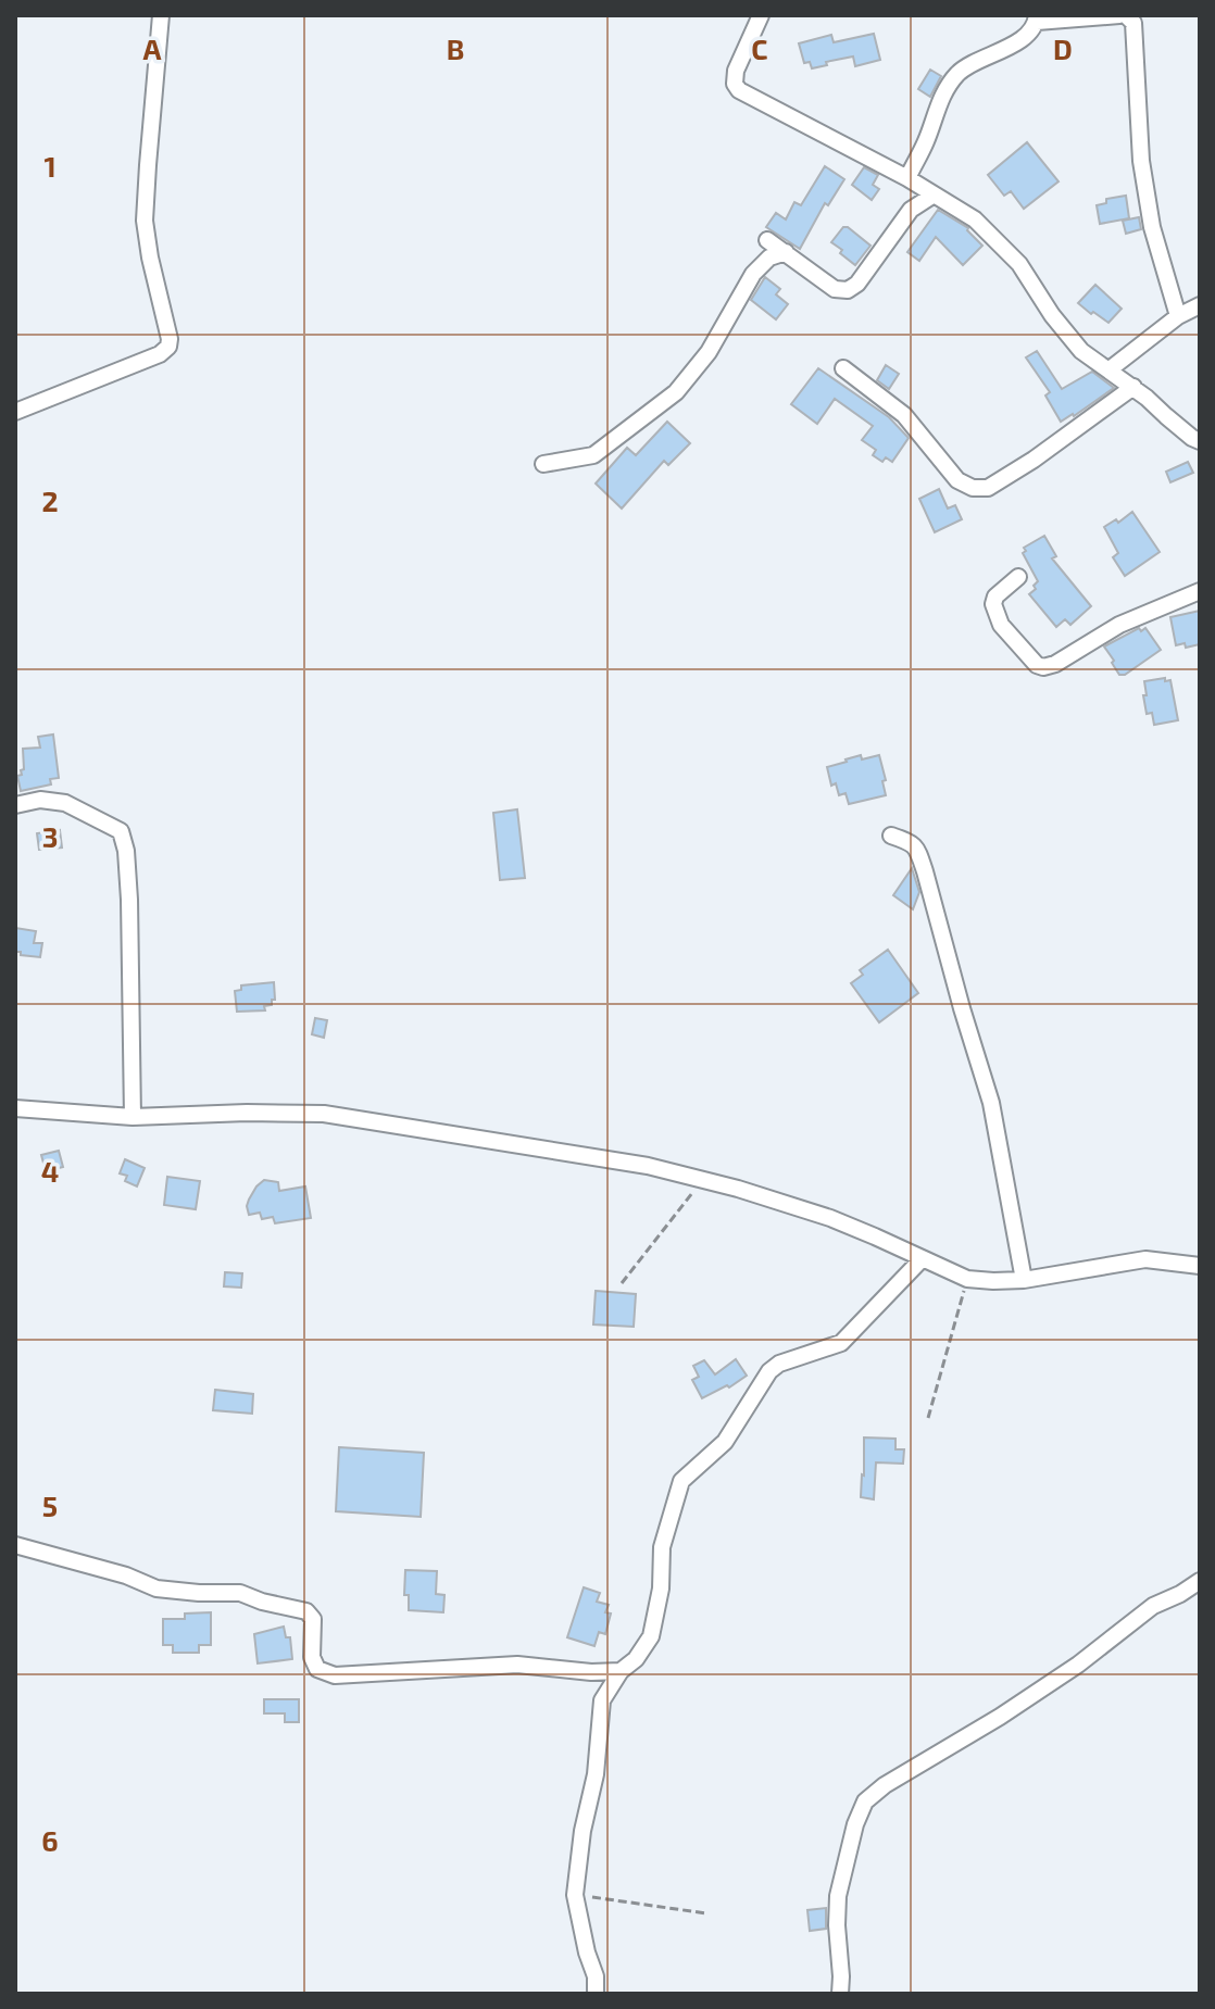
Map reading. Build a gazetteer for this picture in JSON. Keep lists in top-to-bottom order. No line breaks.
{"grid":{"columns":["A","B","C","D"],"rows":["1","2","3","4","5","6"]}}
